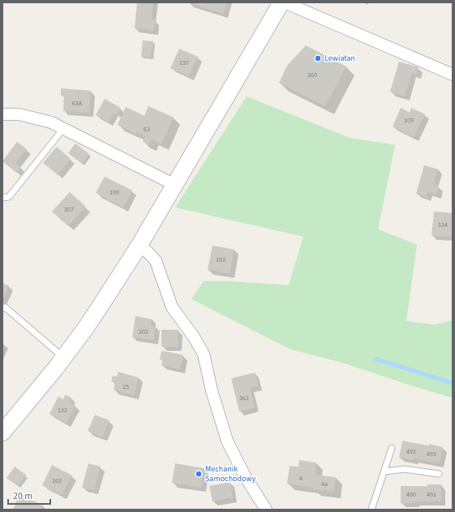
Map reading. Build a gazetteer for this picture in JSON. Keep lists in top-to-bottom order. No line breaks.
{"places":["Lewiatan","Mechanik Samochodowy"],"house_numbers":["157","260","63A","109","63","199","307","134","183","202","25","361","132","492","493","4","168","4a","490","491"],"scale_bar":"20 m"}
